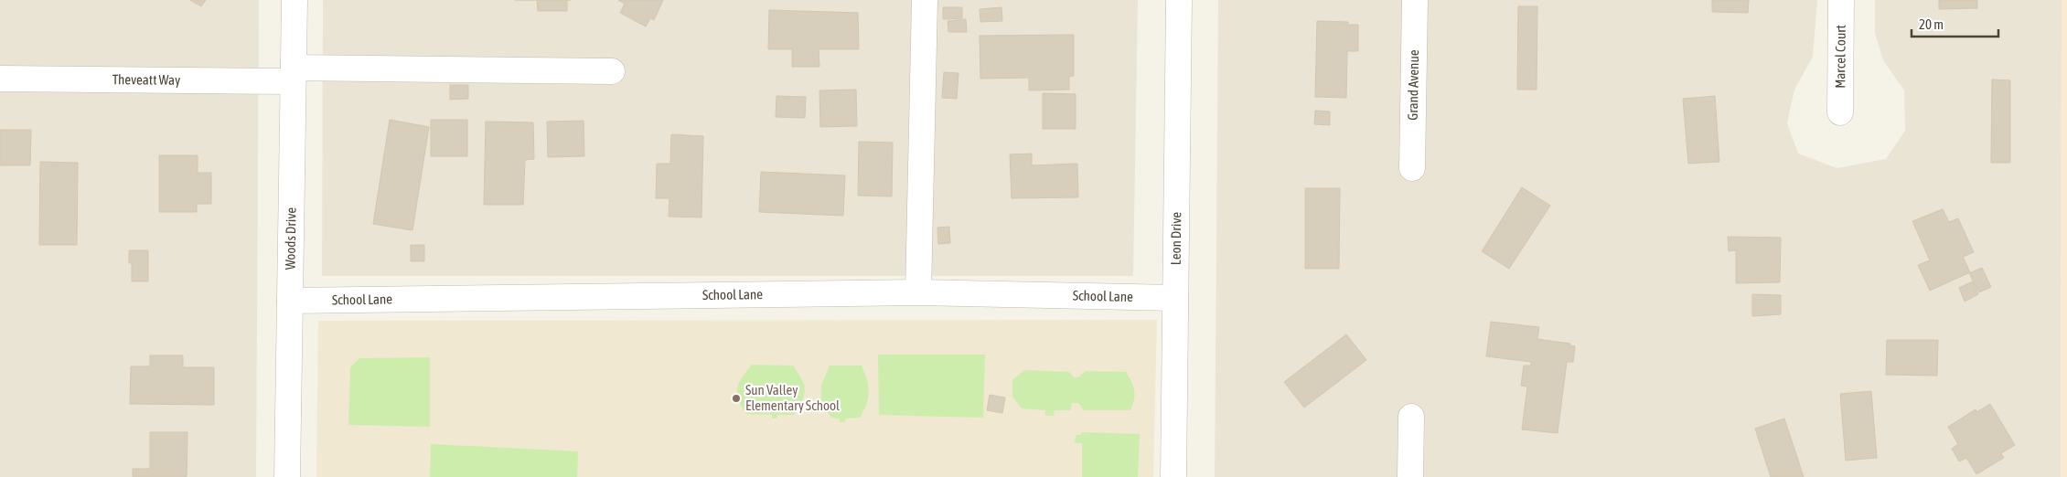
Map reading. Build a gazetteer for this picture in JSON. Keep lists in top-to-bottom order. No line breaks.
{"streets":{"street":["Marcel Court","Theveatt Way","Grand Avenue","Woods Drive","Leon Drive","School Lane"]},"crossings":[["Theveatt Way","Woods Drive"],["Woods Drive","School Lane"],["Leon Drive","School Lane"]],"places":["Sun Valley Elementary School"],"scale_bar":"20 m"}
